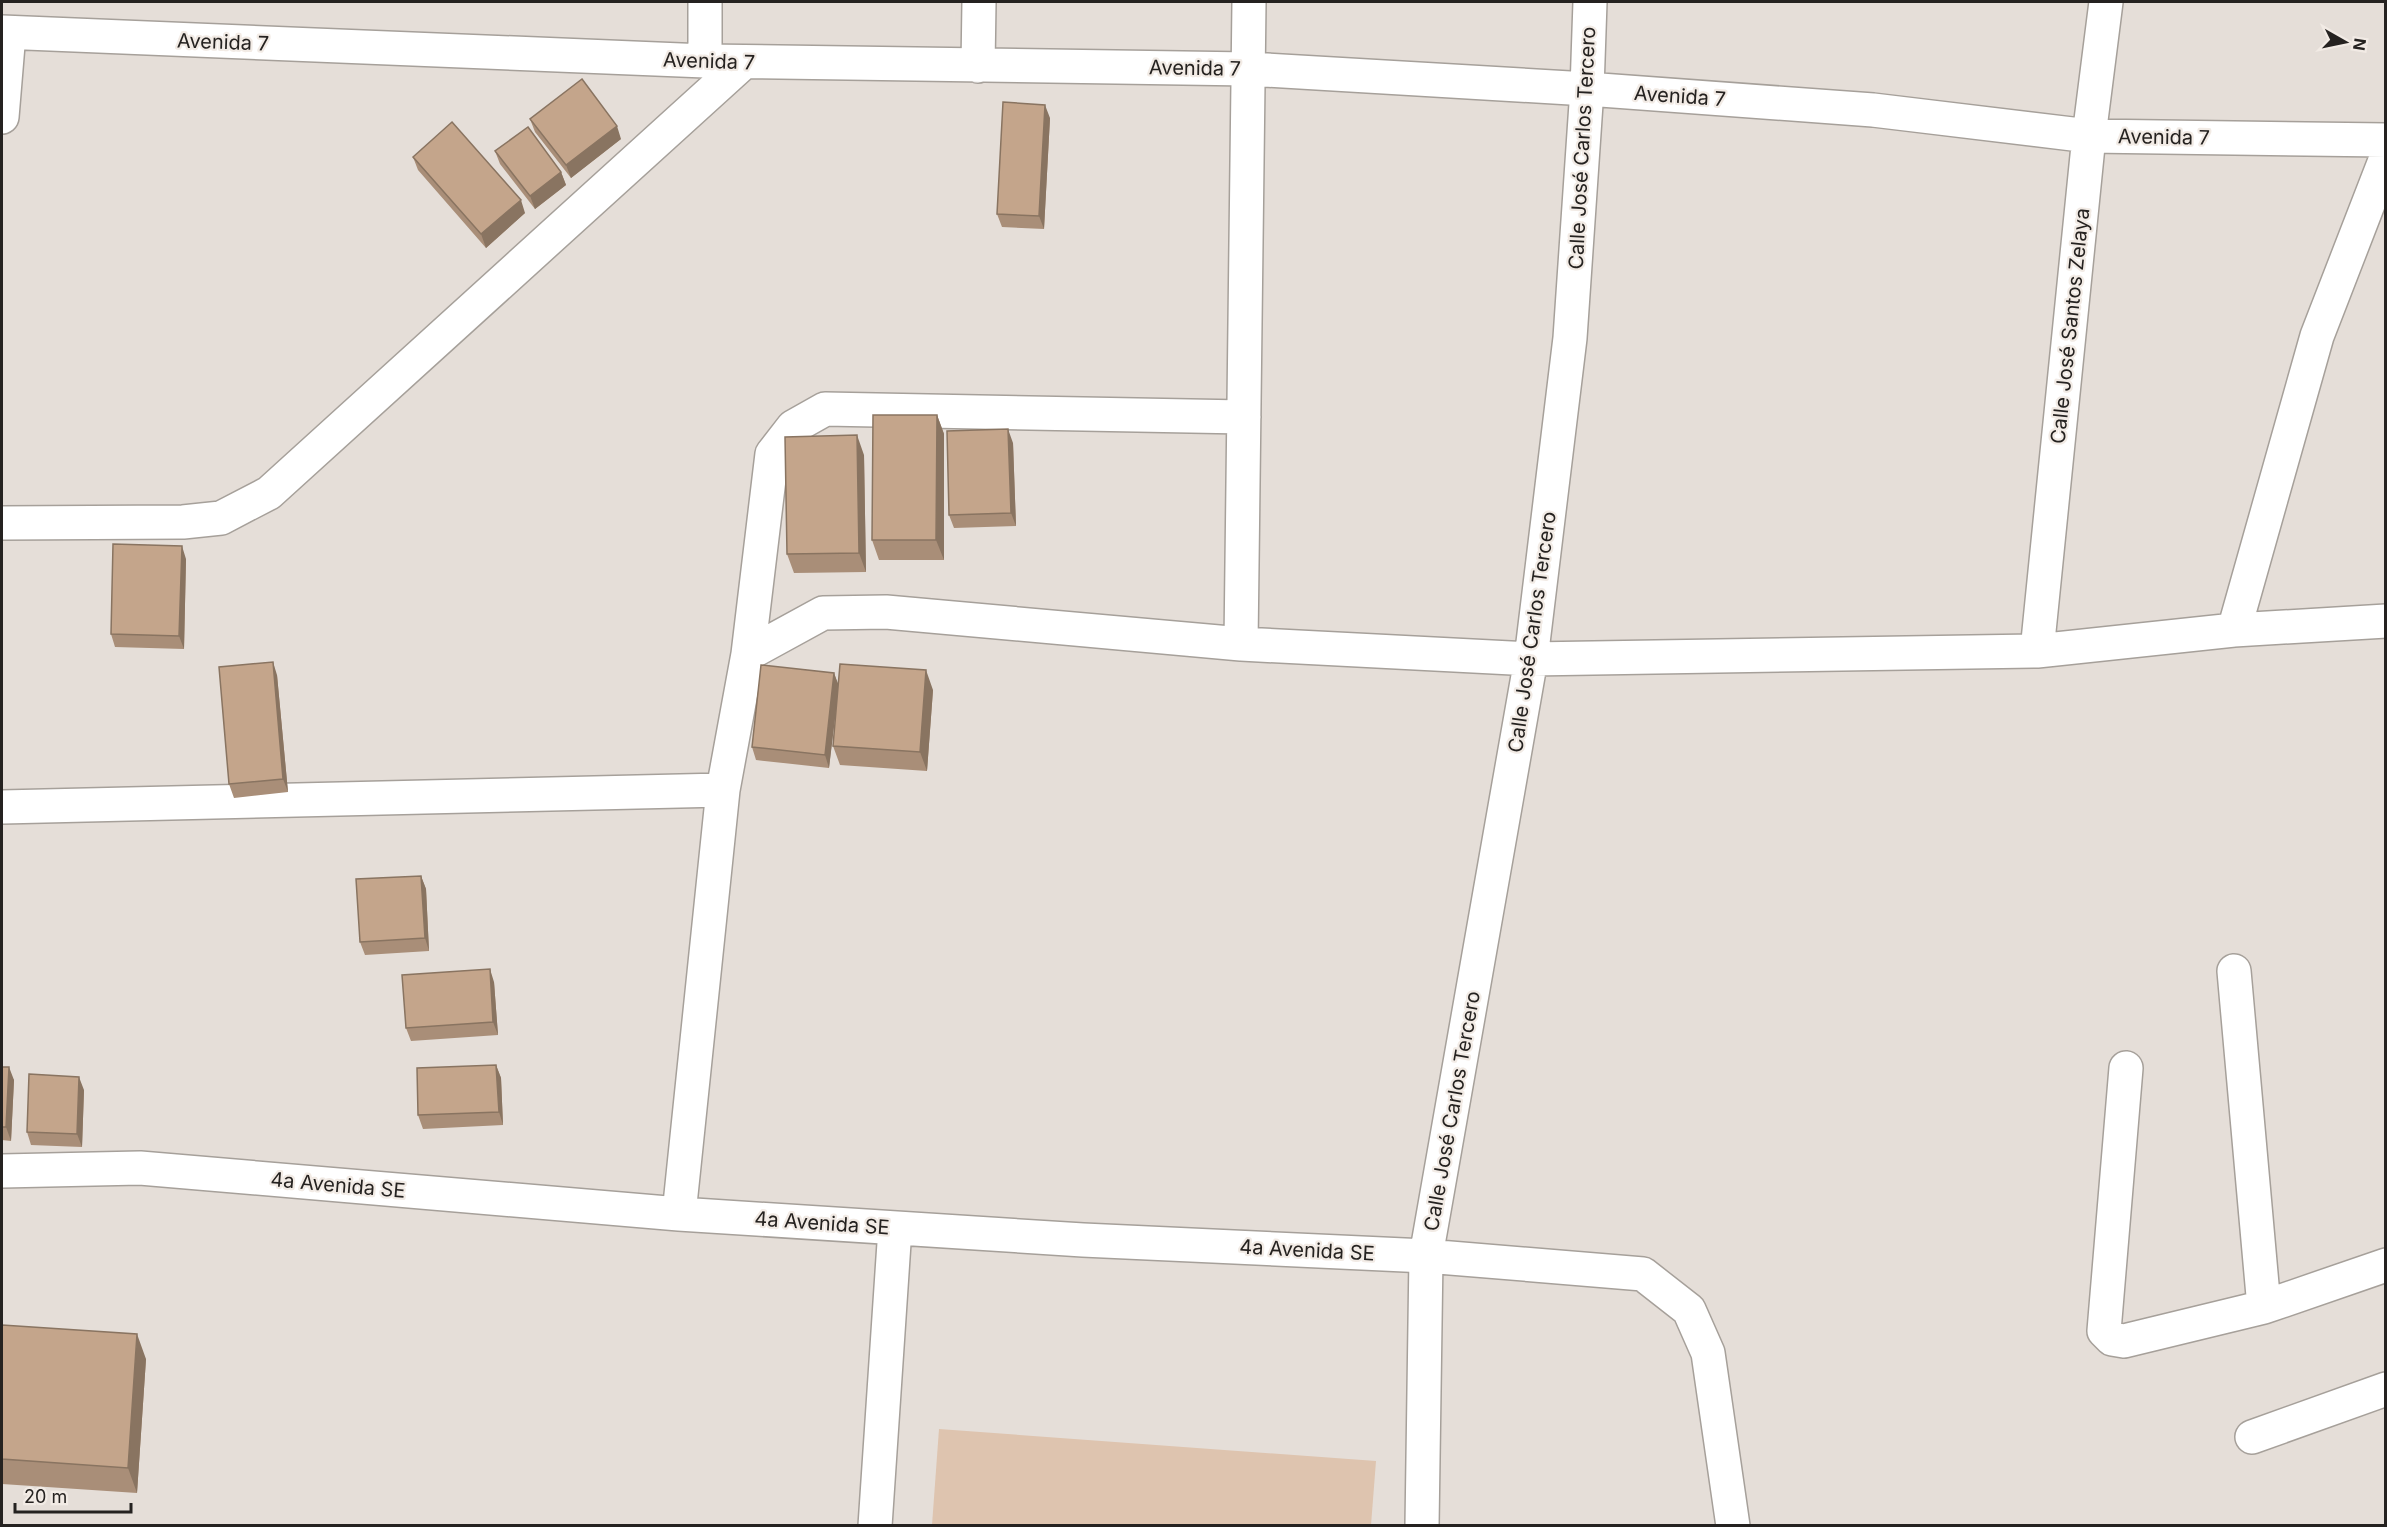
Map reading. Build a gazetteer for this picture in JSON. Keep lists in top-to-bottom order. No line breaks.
{"streets":{"street":["Avenida 7","Calle José Carlos Tercero","Calle José Santos Zelaya","4a Avenida SE"]},"crossings":[["Avenida 7","Calle José Carlos Tercero"],["Avenida 7","Calle José Santos Zelaya"],["Calle José Carlos Tercero","4a Avenida SE"]],"scale_bar":"20 m","north":"right"}
